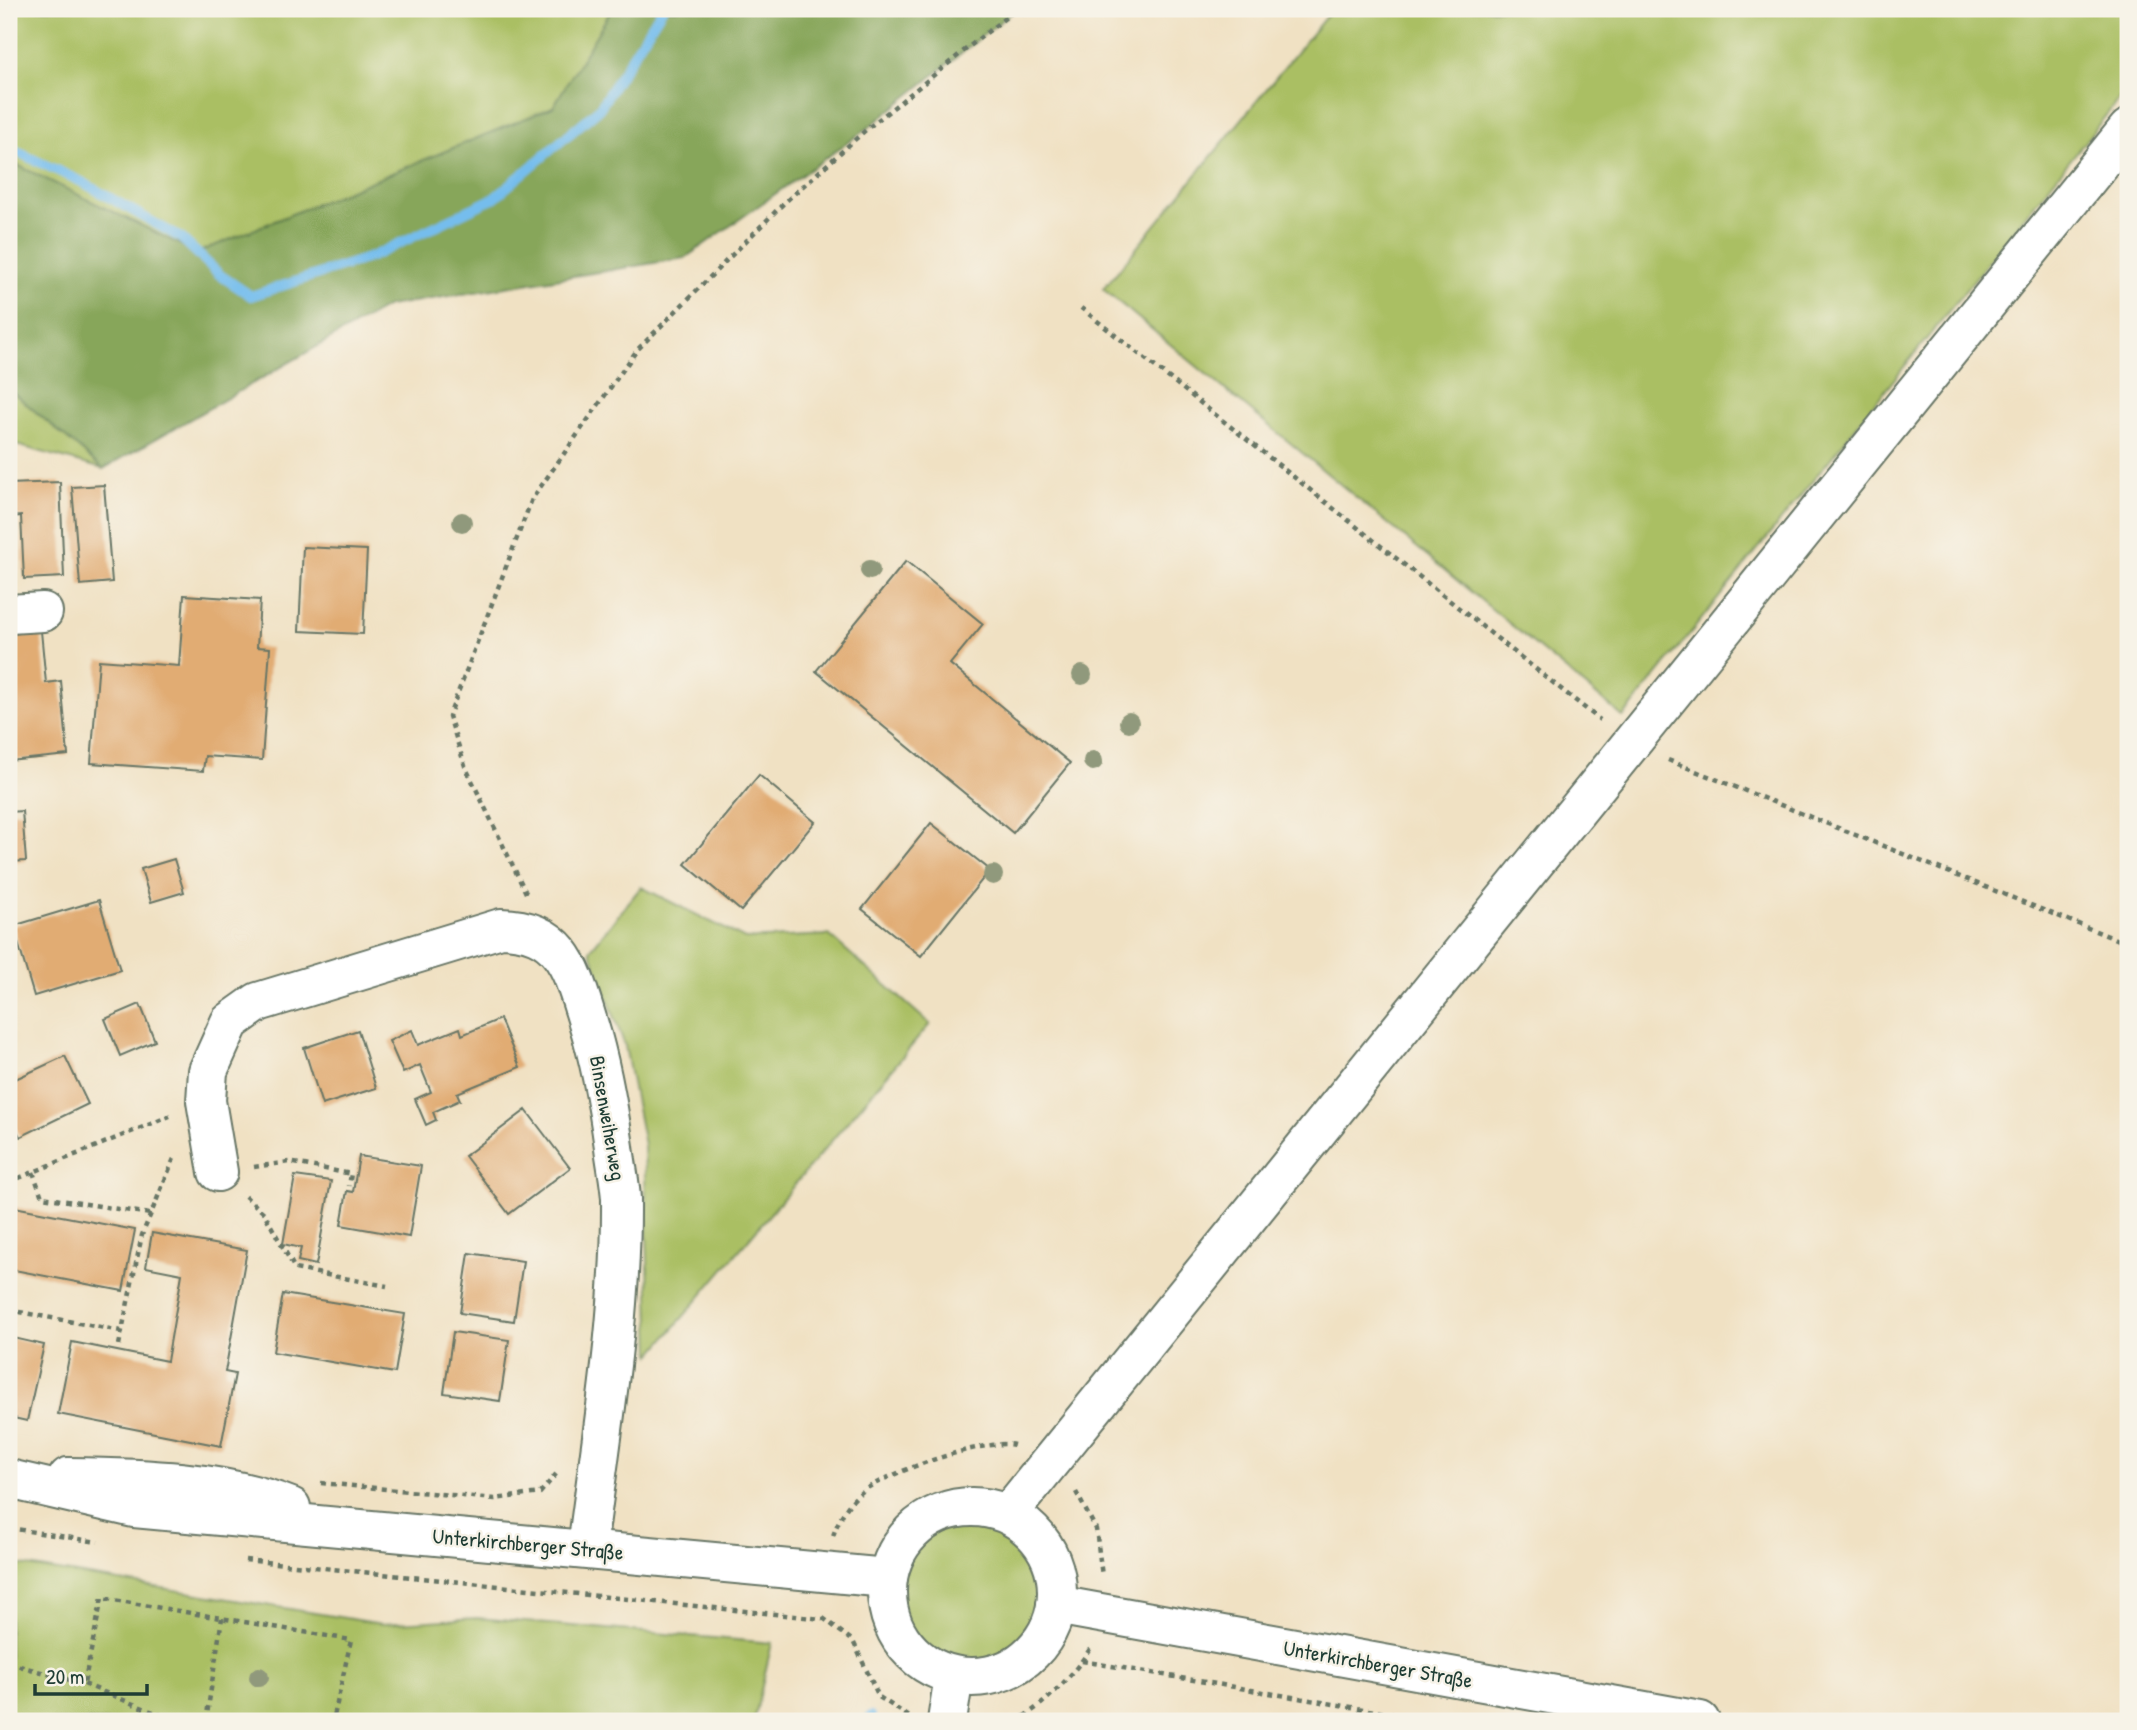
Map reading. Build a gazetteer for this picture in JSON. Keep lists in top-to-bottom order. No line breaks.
{"streets":{"main road":["Binsenweiherweg","Unterkirchberger Straße"]},"crossings":[["Binsenweiherweg","Unterkirchberger Straße"]],"scale_bar":"20 m"}
